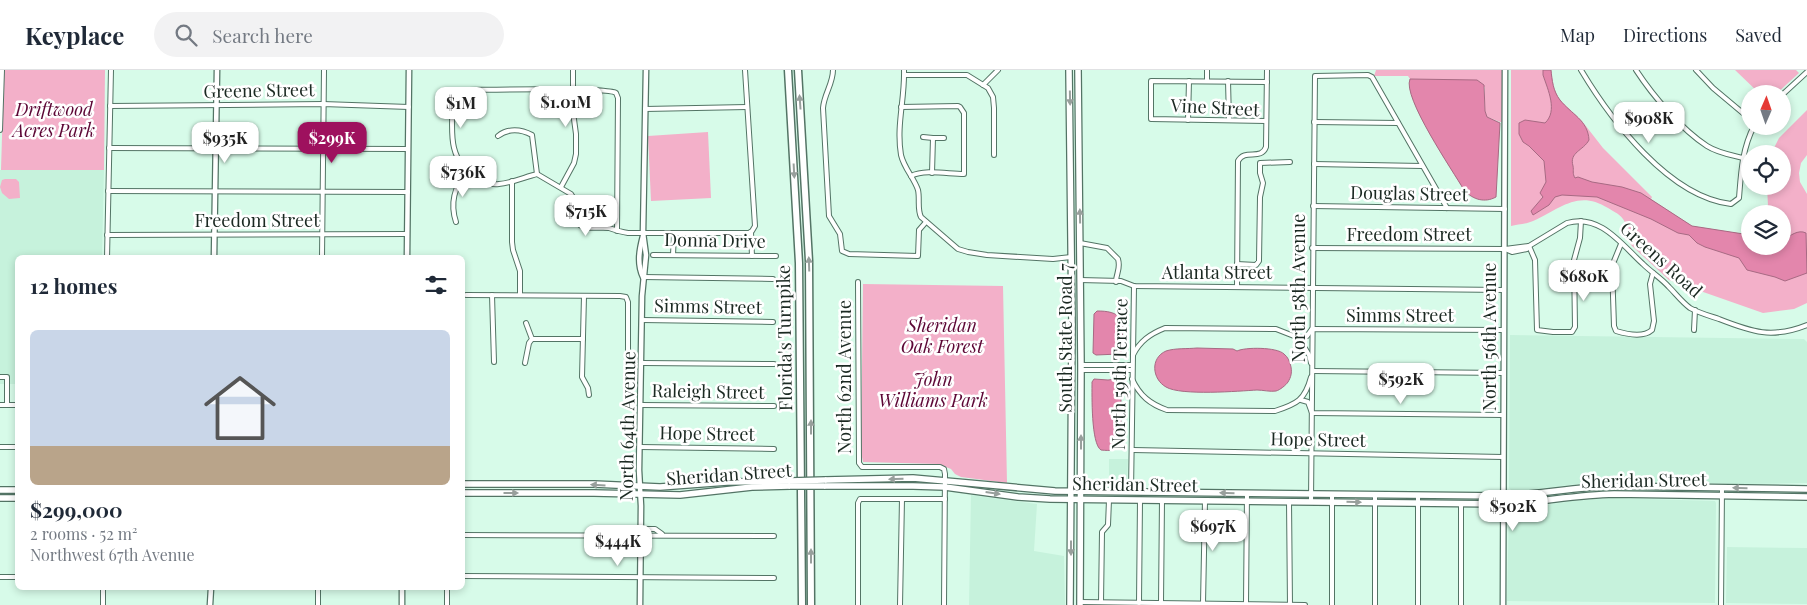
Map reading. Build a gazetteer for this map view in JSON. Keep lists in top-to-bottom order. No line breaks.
{"streets":{"highway":["Florida's Turnpike"],"main road":["South State Road 7","Sheridan Street"],"street":["Greene Street","Vine Street","Douglas Street","Freedom Street","Donna Drive","Greens Road","Atlanta Street","North 58th Avenue","Simms Street","North 56th Avenue","North 59th Terrace","North 62nd Avenue","Raleigh Street","North 64th Avenue","Hope Street"]},"crossings":[["Douglas Street","North 58th Avenue"],["Douglas Street","North 56th Avenue"],["Freedom Street","North 58th Avenue"],["Freedom Street","North 56th Avenue"],["Atlanta Street","North 58th Avenue"],["Atlanta Street","North 56th Avenue"],["Atlanta Street","South State Road 7"],["Atlanta Street","North 59th Terrace"],["North 58th Avenue","Simms Street"],["North 58th Avenue","Hope Street"],["North 58th Avenue","Sheridan Street"],["Simms Street","North 56th Avenue"],["Simms Street","North 64th Avenue"],["North 56th Avenue","Hope Street"],["North 56th Avenue","Sheridan Street"],["South State Road 7","North 59th Terrace"],["South State Road 7","Sheridan Street"],["North 59th Terrace","Hope Street"],["North 59th Terrace","Sheridan Street"],["North 62nd Avenue","Sheridan Street"],["Raleigh Street","North 64th Avenue"],["North 64th Avenue","Hope Street"],["North 64th Avenue","Sheridan Street"]],"parks":["Driftwood Acres Park","Sheridan Oak Forest","John Williams Park"],"north":"top","page":{"header":"Keyplace","search":"Search here","nav":["Map","Directions","Saved"],"price":["$1.01M","$1M","$908K","$935K","$299K","$736K","$715K","$680K","$592K","$502K","$697K","$444K"],"heading":"12 homes","list":[{"name":"$299,000","note":"2 rooms · 52 m² · Northwest 67th Avenue"}]}}
